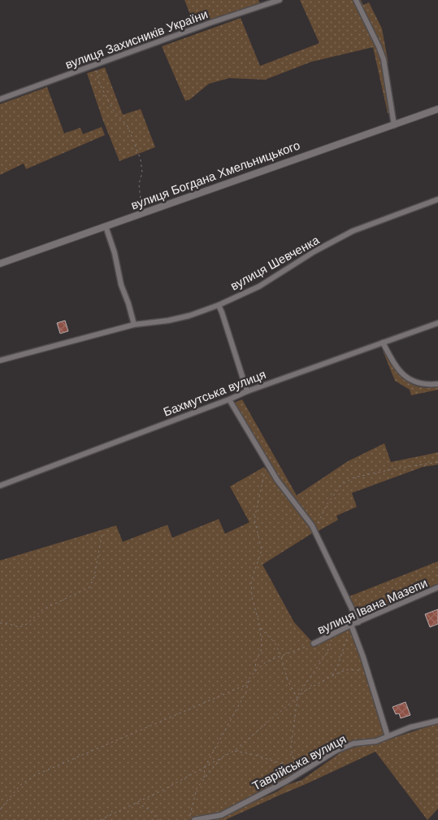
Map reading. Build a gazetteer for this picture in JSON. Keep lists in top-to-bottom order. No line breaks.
{"streets":{"street":["вулиця Захисників України","вулиця Богдана Хмельницького","вулиця Шевченка","Бахмутська вулиця","вулиця Івана Мазепи","Таврійська вулиця"]}}
